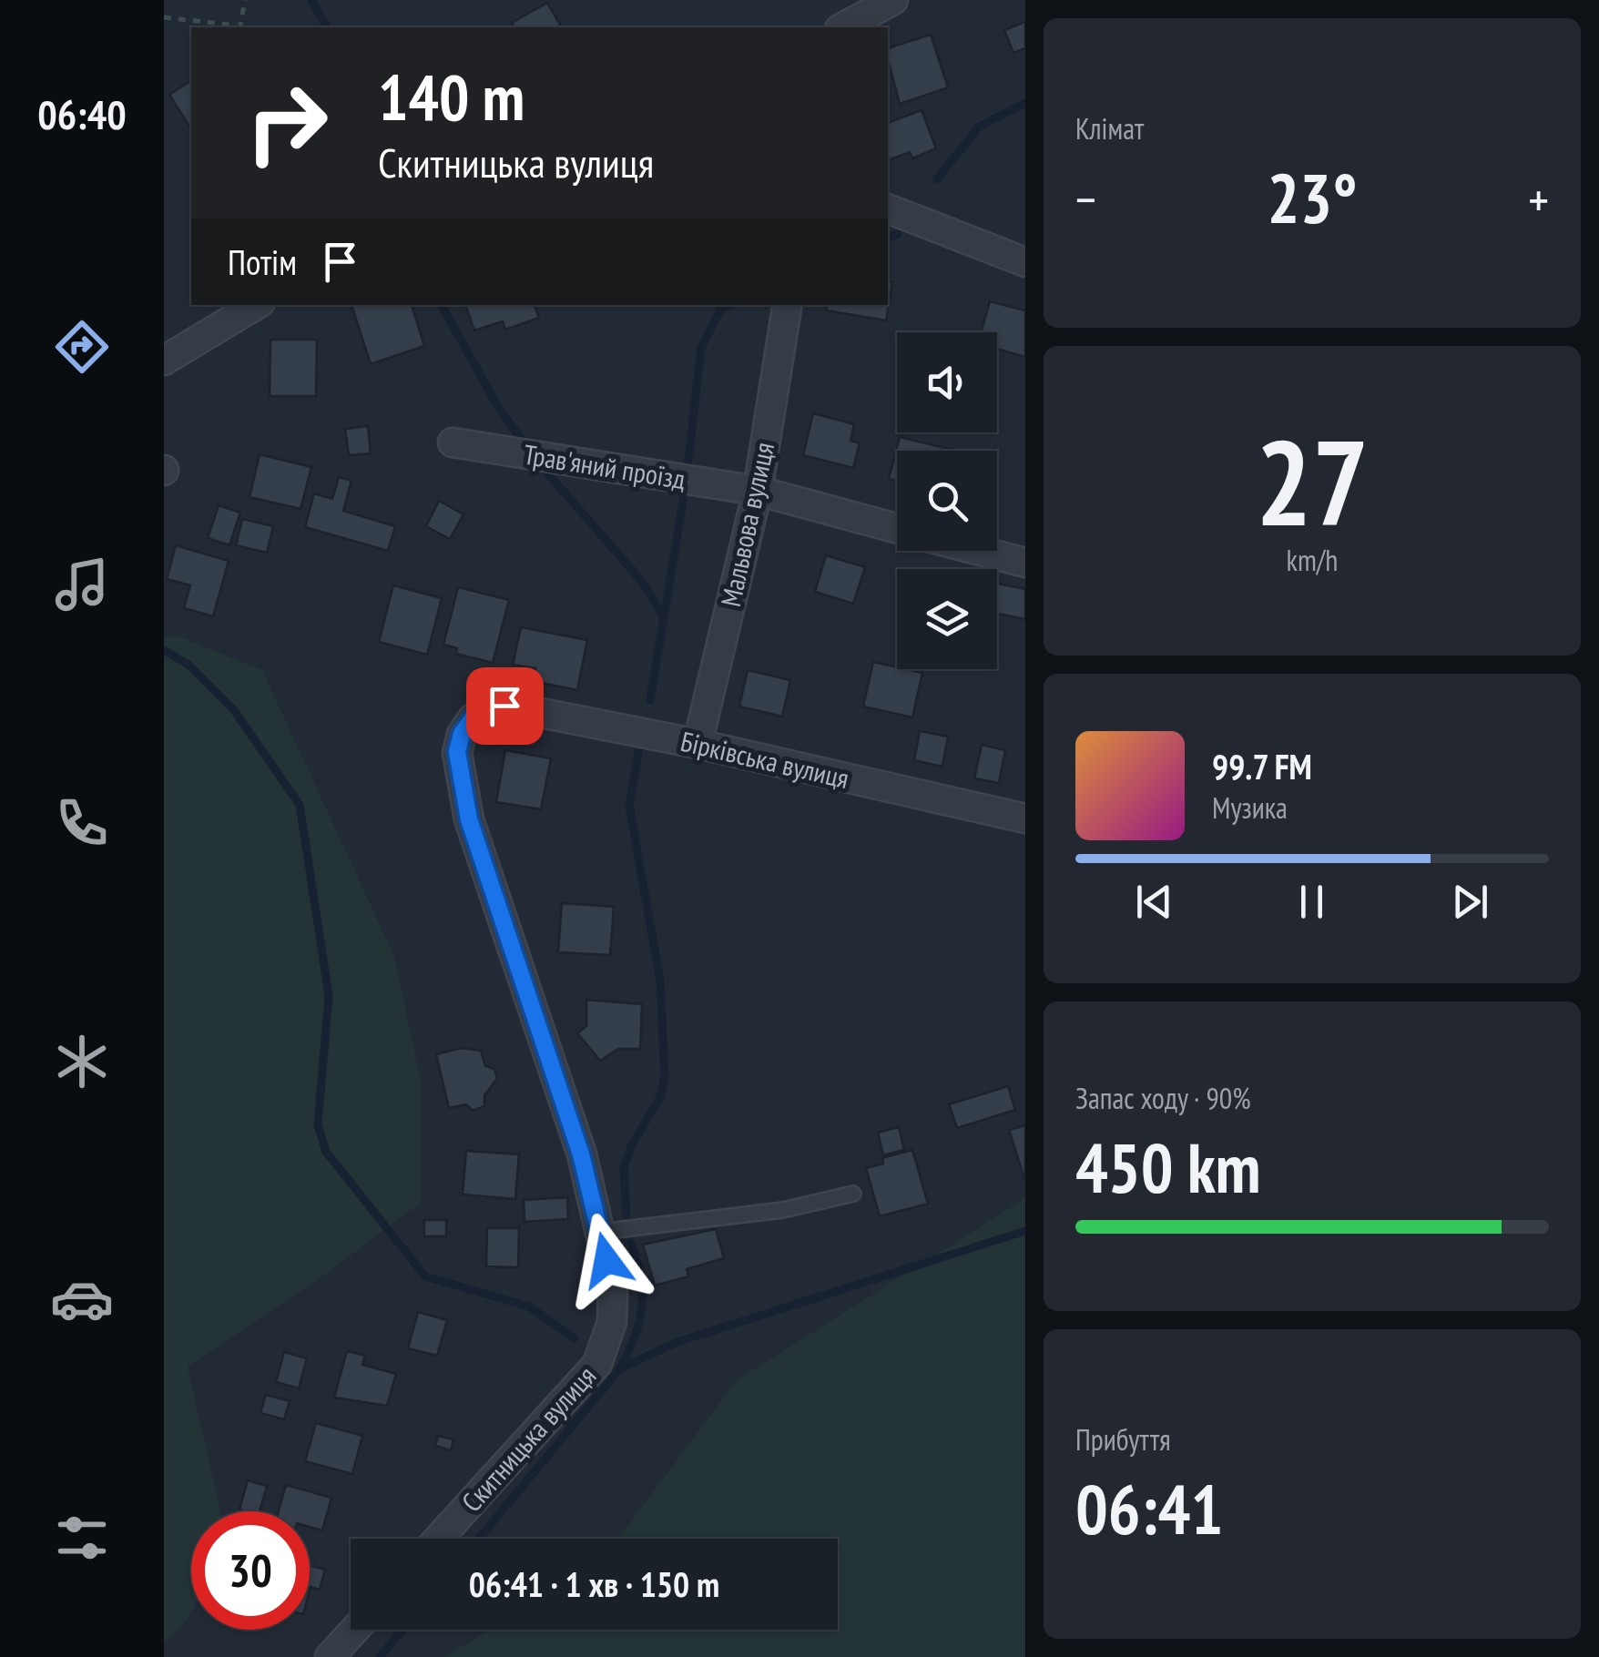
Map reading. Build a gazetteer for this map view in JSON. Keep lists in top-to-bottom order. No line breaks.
{"streets":{"street":["Трав'яний проїзд","Мальвова вулиця","Бірківська вулиця","Скитницька вулиця"]},"crossings":[["Трав'яний проїзд","Мальвова вулиця"],["Мальвова вулиця","Бірківська вулиця"],["Бірківська вулиця","Скитницька вулиця"]],"page":{"tabs":"06:40","tile":["Клімат",["27","km/h"],["Запас ходу · 90%","450 km"],["Прибуття","06:41"]],"turn":["140 m","Скитницька вулиця"],"heat":["−","23°","+"],"then":"Потім","song":["99.7 FM","Музика"],"limit":"30","trip":"06:41 · 1 хв · 150 m"}}
